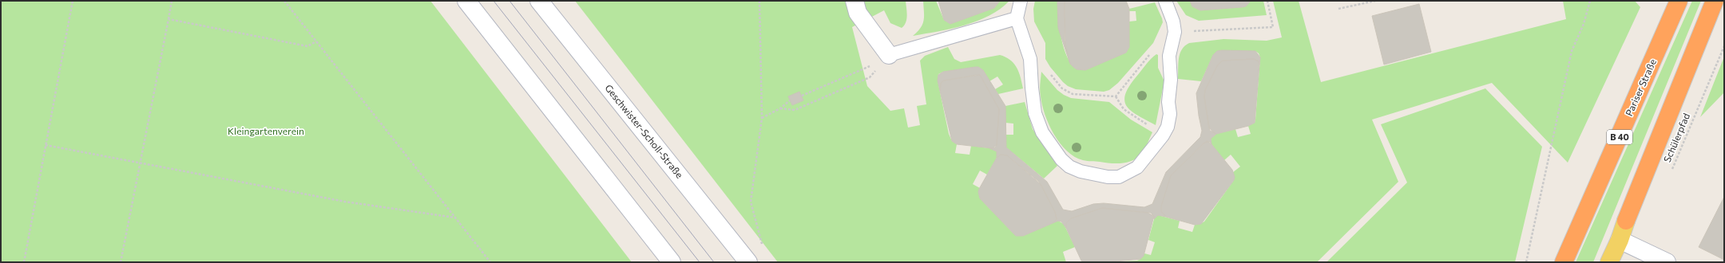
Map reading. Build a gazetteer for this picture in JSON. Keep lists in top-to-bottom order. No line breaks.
{"streets":{"highway":["Pariser Straße","B 40"],"main road":["Geschwister-Scholl-Straße"],"path":["Schülerpfad"]},"parks":["Kleingartenverein"]}
